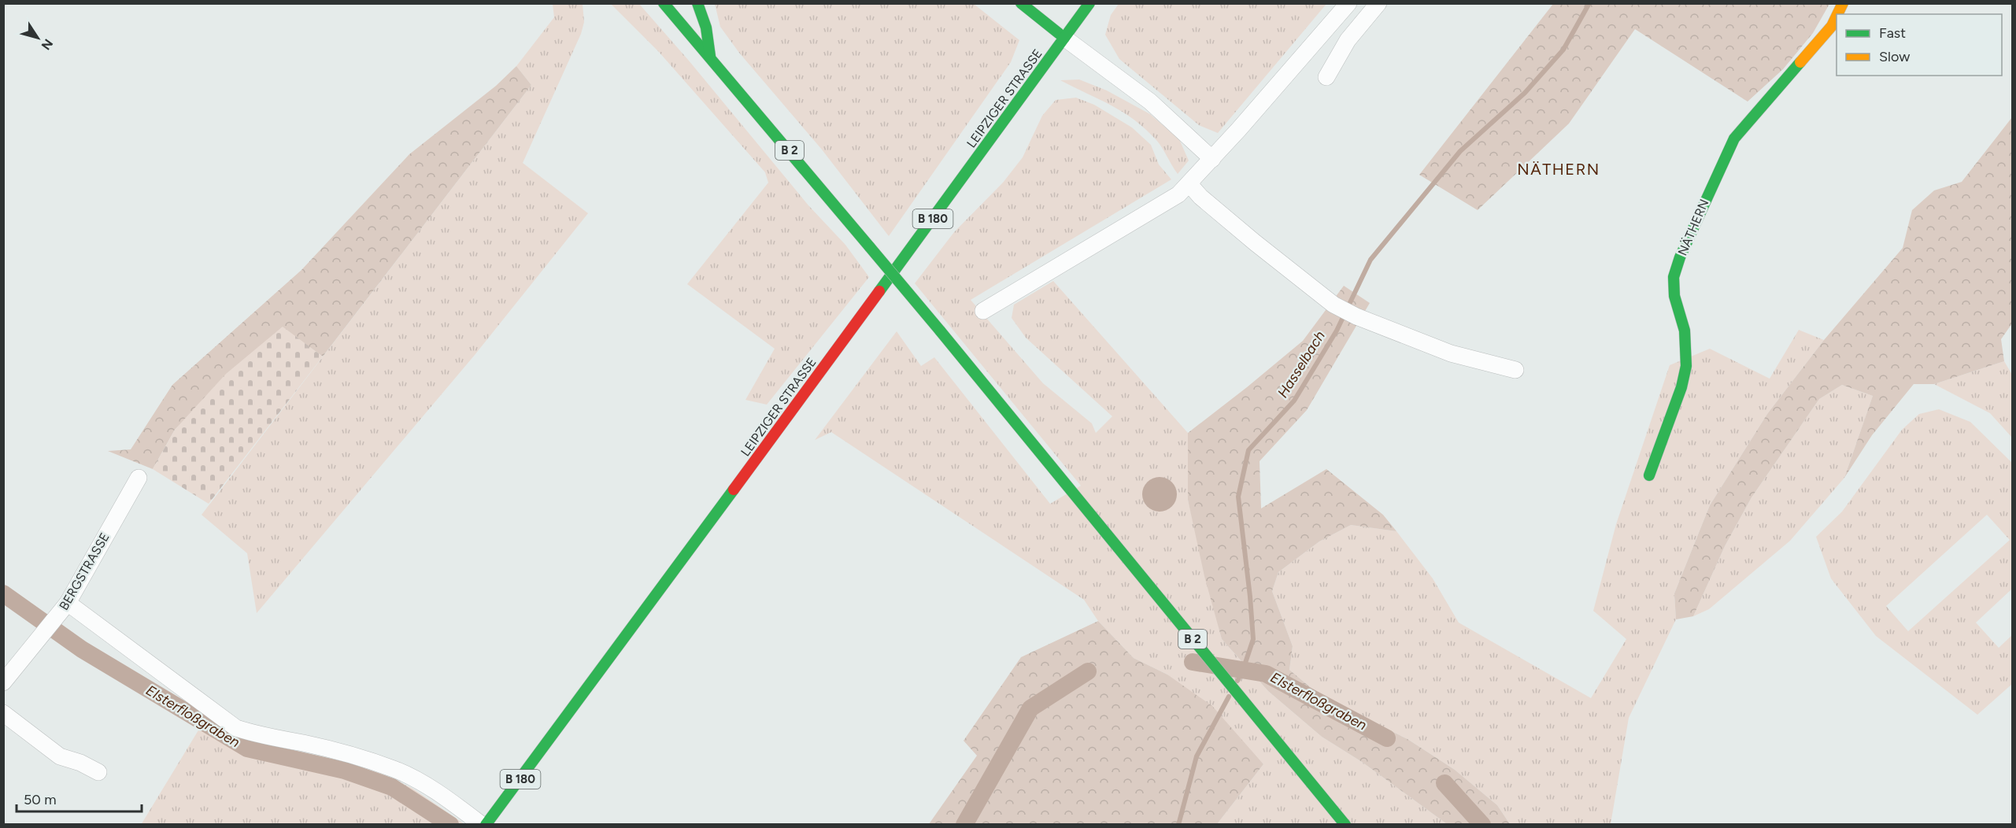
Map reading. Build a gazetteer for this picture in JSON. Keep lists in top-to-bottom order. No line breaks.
{"streets":{"main road":["LEIPZIGER STRASSE","B 2","B 180","NÄTHERN"],"street":["BERGSTRASSE"]},"districts":["NÄTHERN"],"water":["Hasselbach","Elsterfloßgraben"],"legend":["Fast","Slow"],"scale_bar":"50 m","north":"bottom right"}
